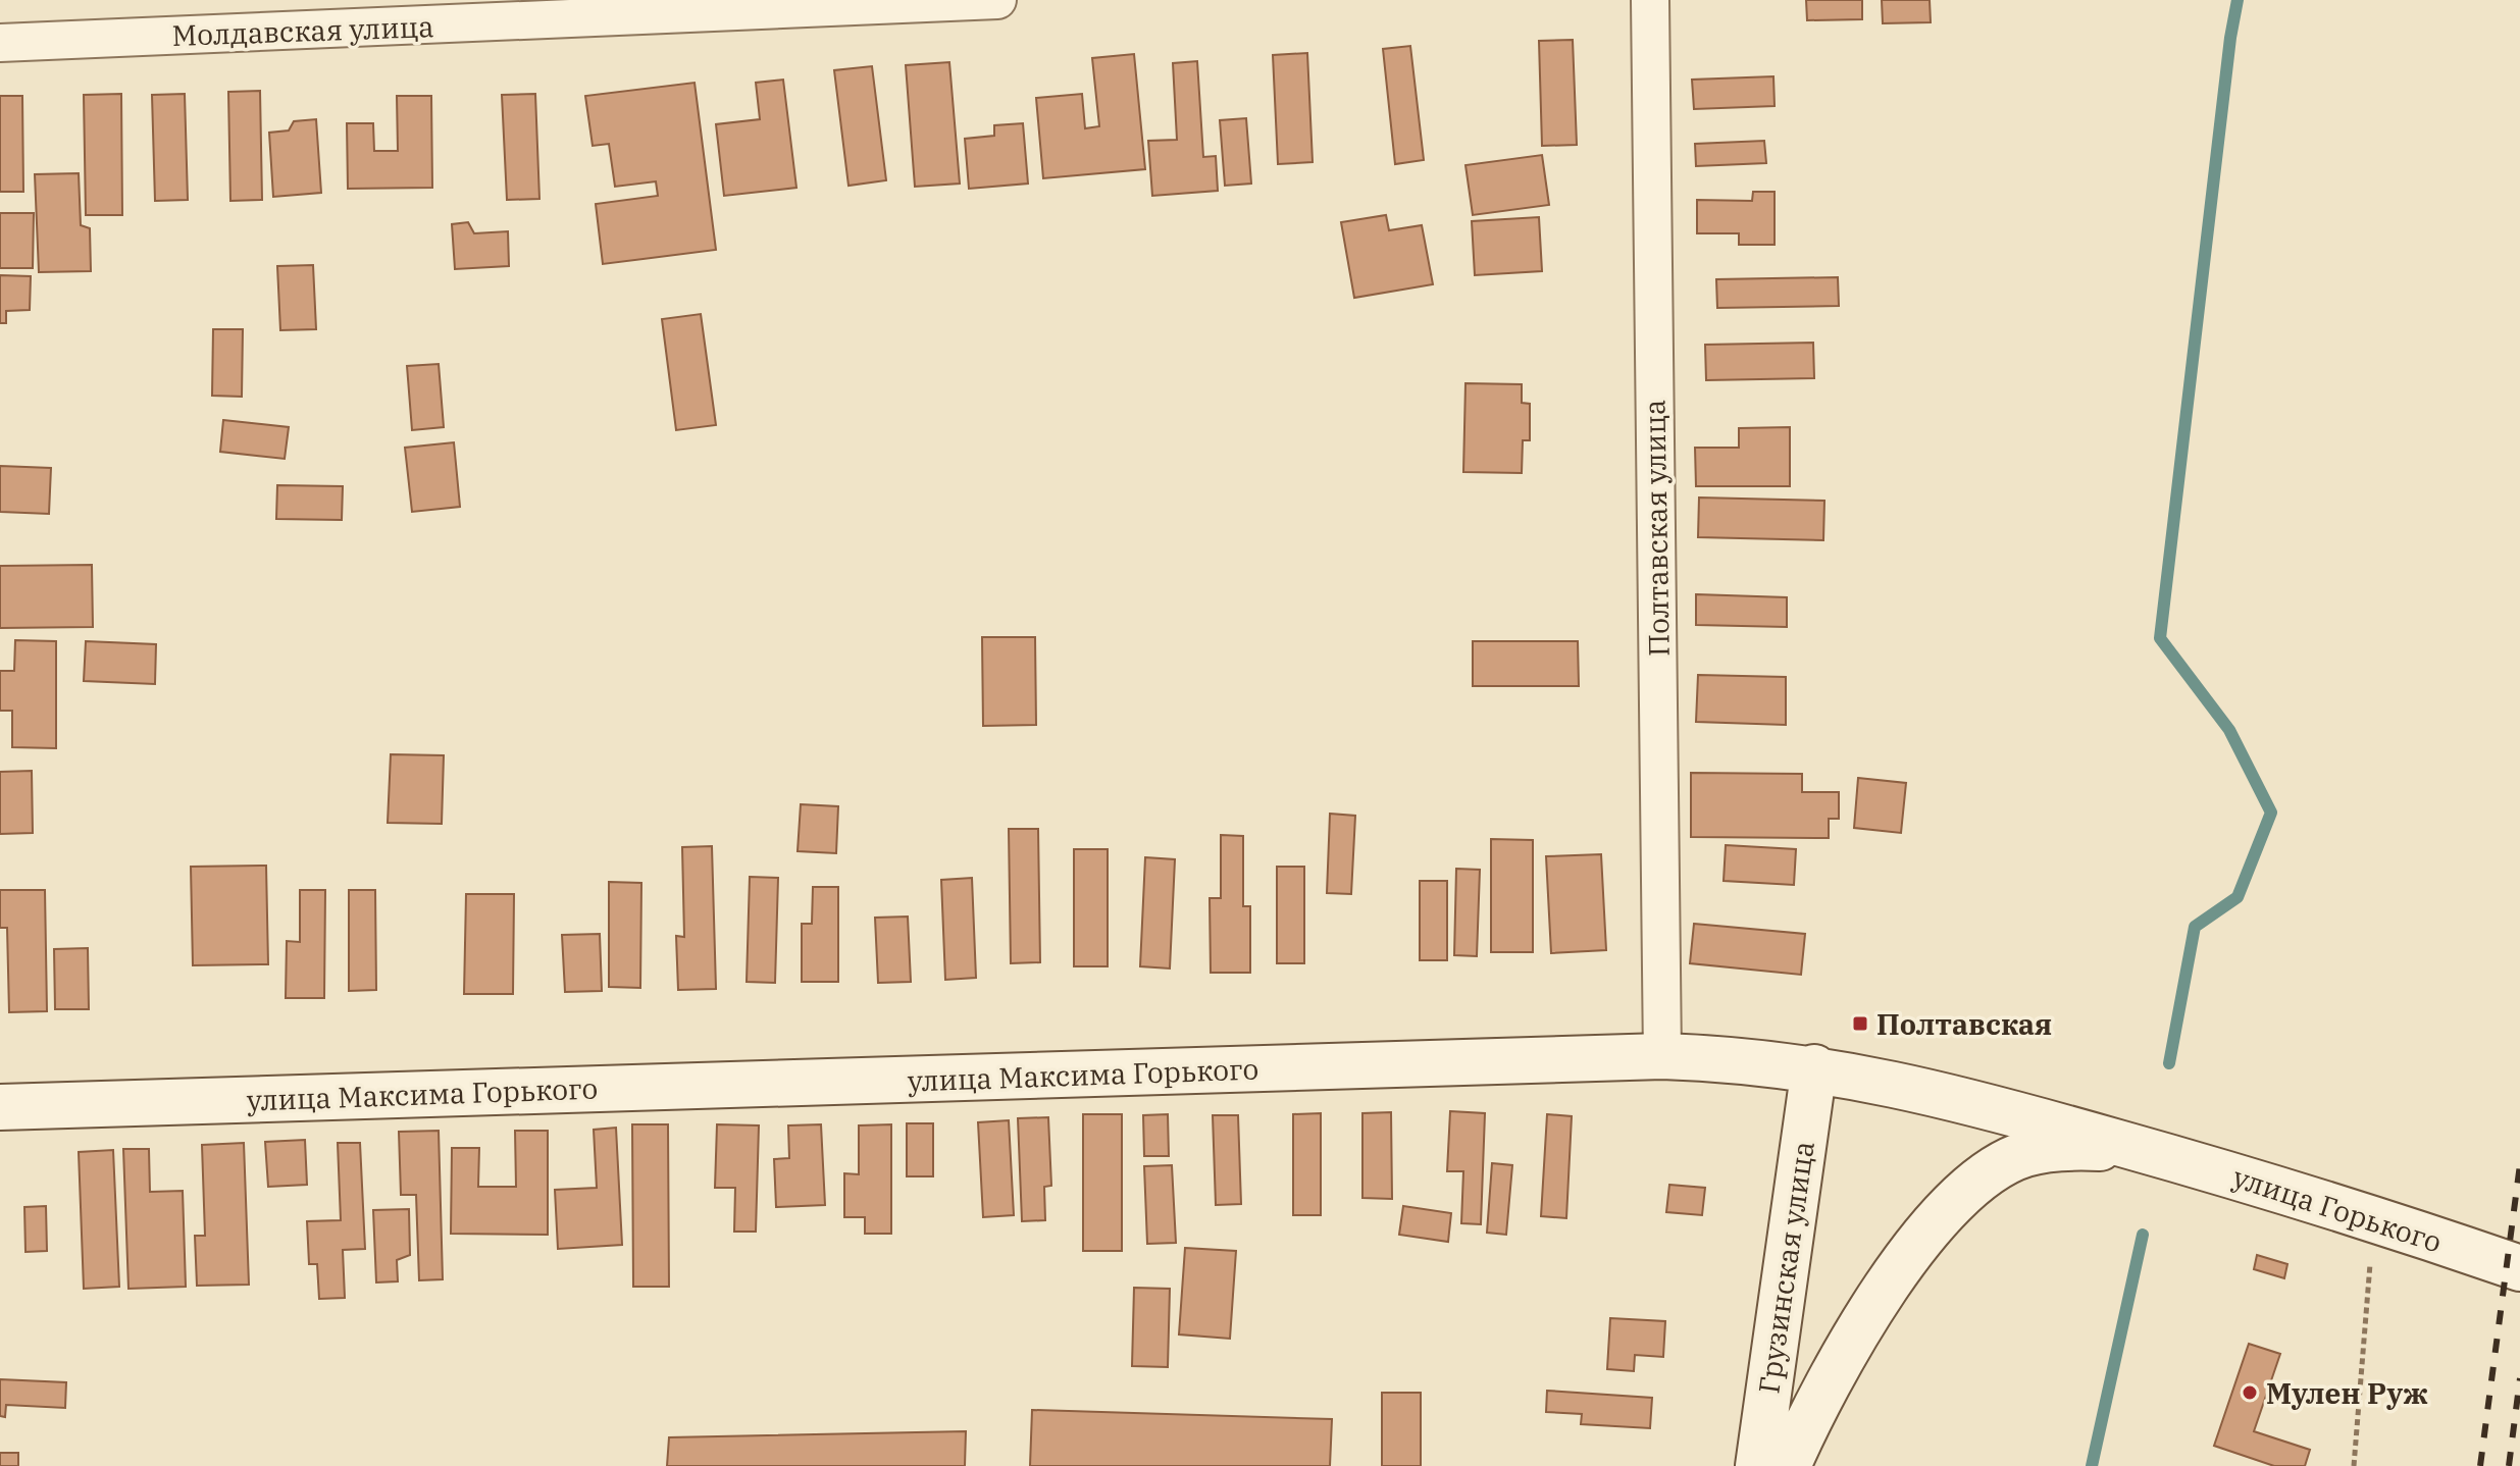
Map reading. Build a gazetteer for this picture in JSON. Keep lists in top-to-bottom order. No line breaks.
{"streets":{"main road":["улица Максима Горького","улица Горького","Грузинская улица"],"street":["Молдавская улица","Полтавская улица"]},"crossings":[["Полтавская улица","улица Максима Горького"],["улица Максима Горького","улица Горького"],["улица Максима Горького","Грузинская улица"]],"places":{"transit":["Полтавская"],"other":["Мулен Руж"]}}
